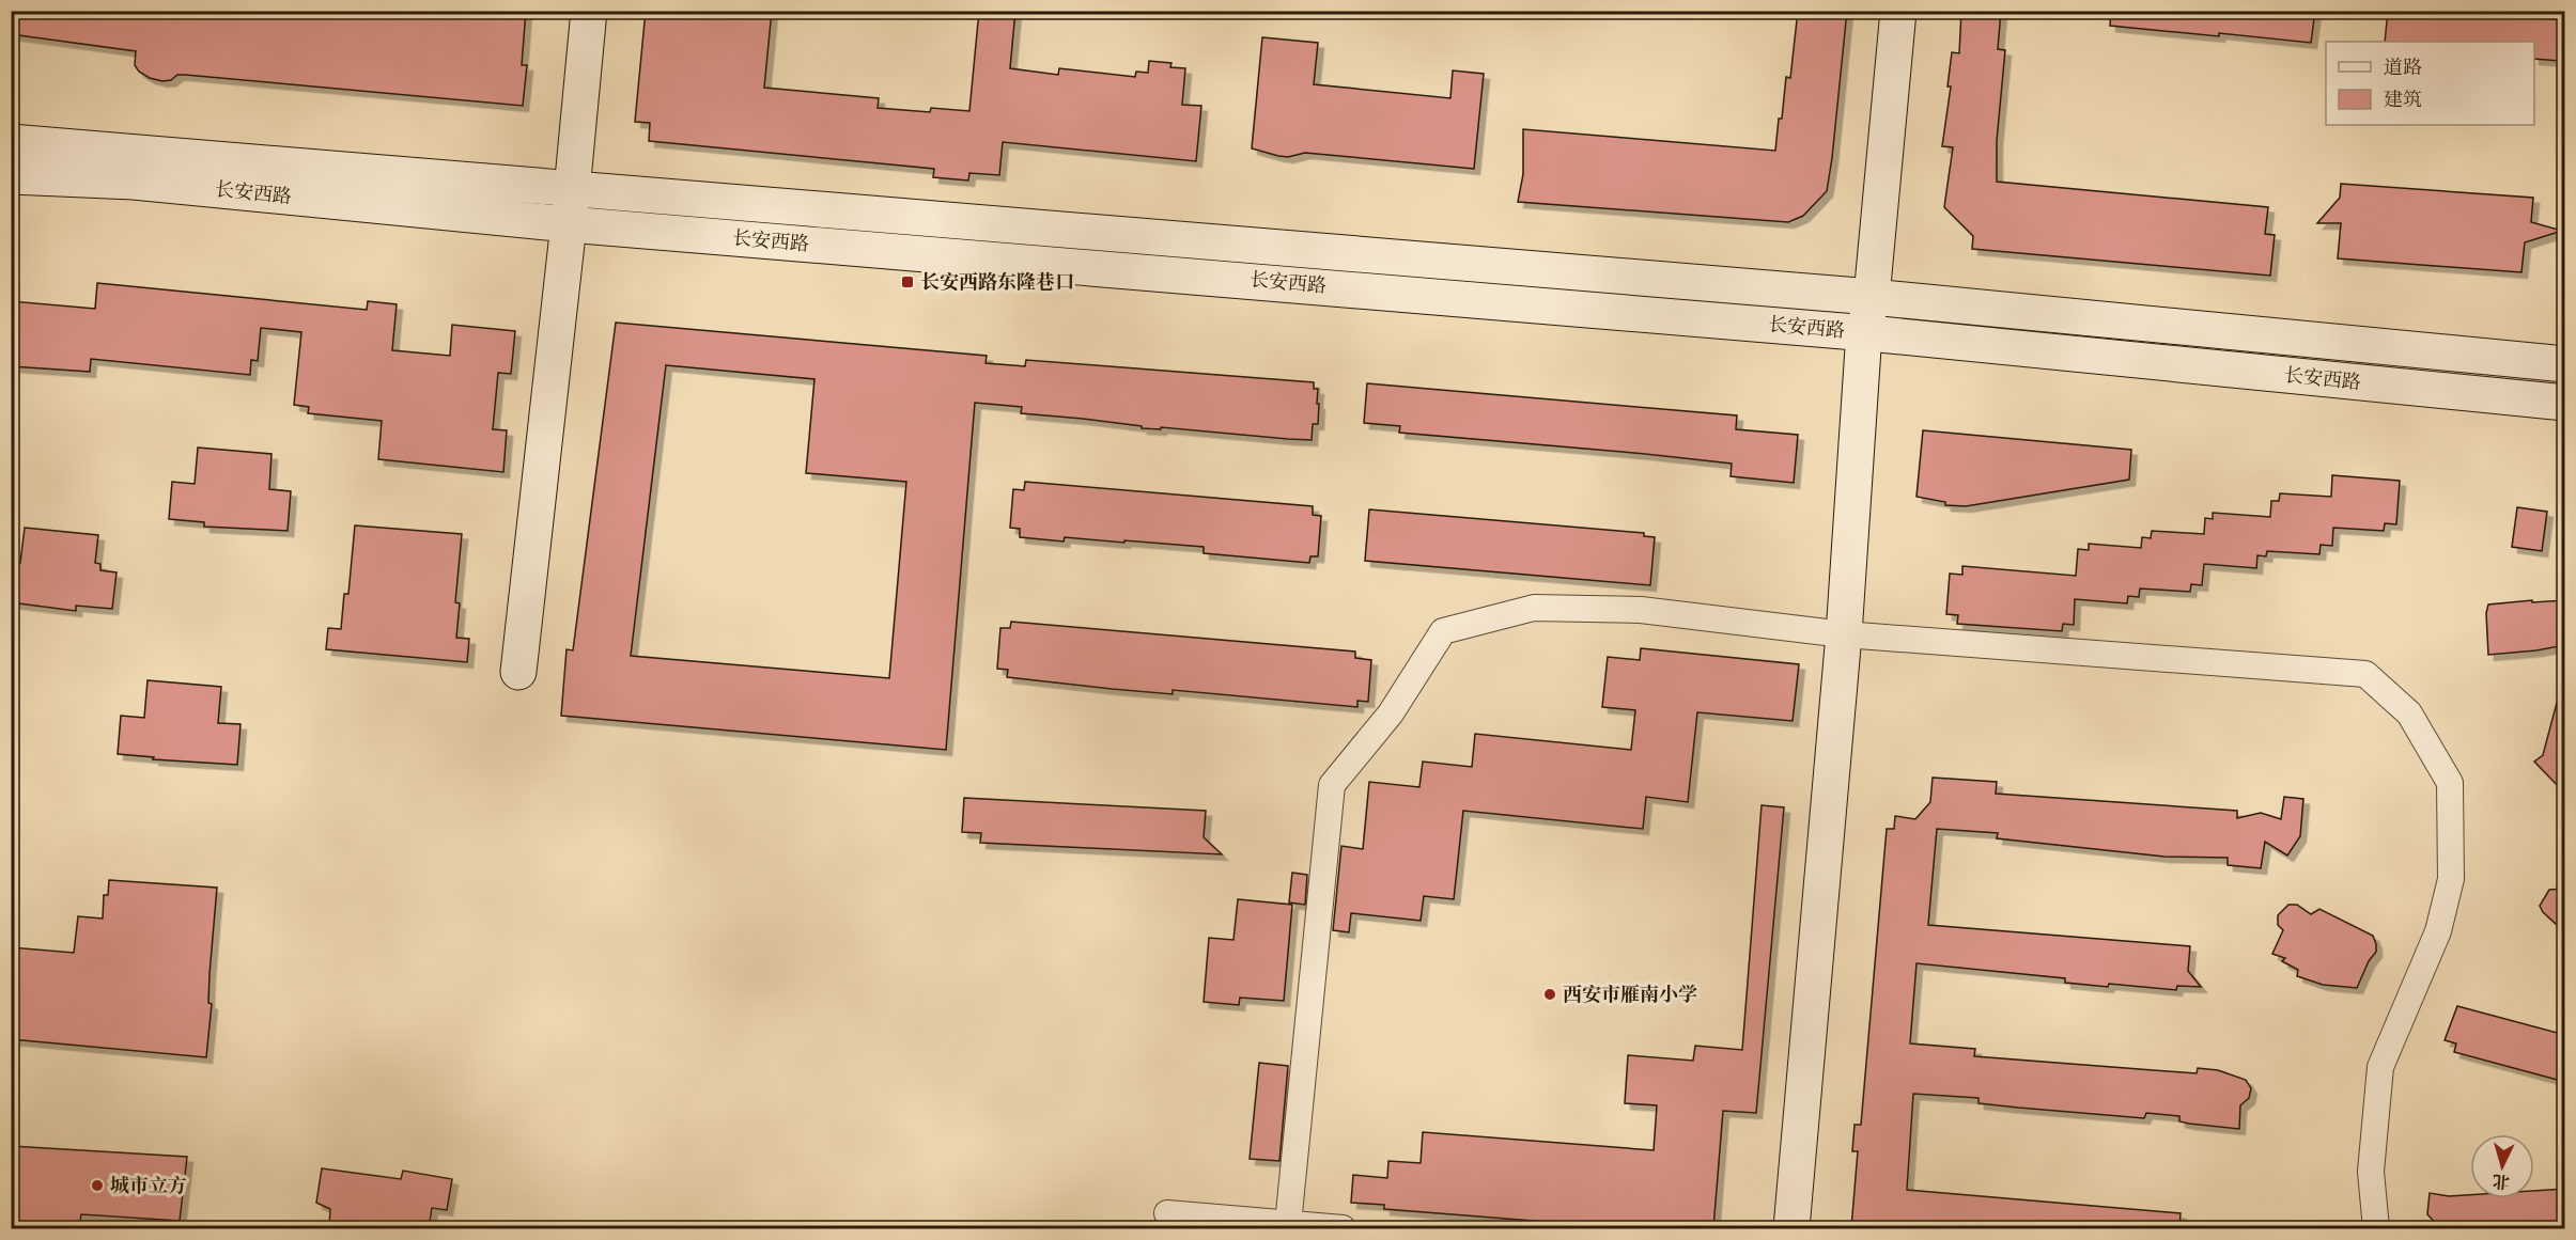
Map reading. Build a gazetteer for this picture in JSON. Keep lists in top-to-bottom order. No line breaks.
{"streets":{"main road":["长安西路"]},"places":{"transit":["长安西路东隆巷口"],"other":["西安市雁南小学","城市立方"]},"legend":["道路","建筑"],"north":"bottom"}
